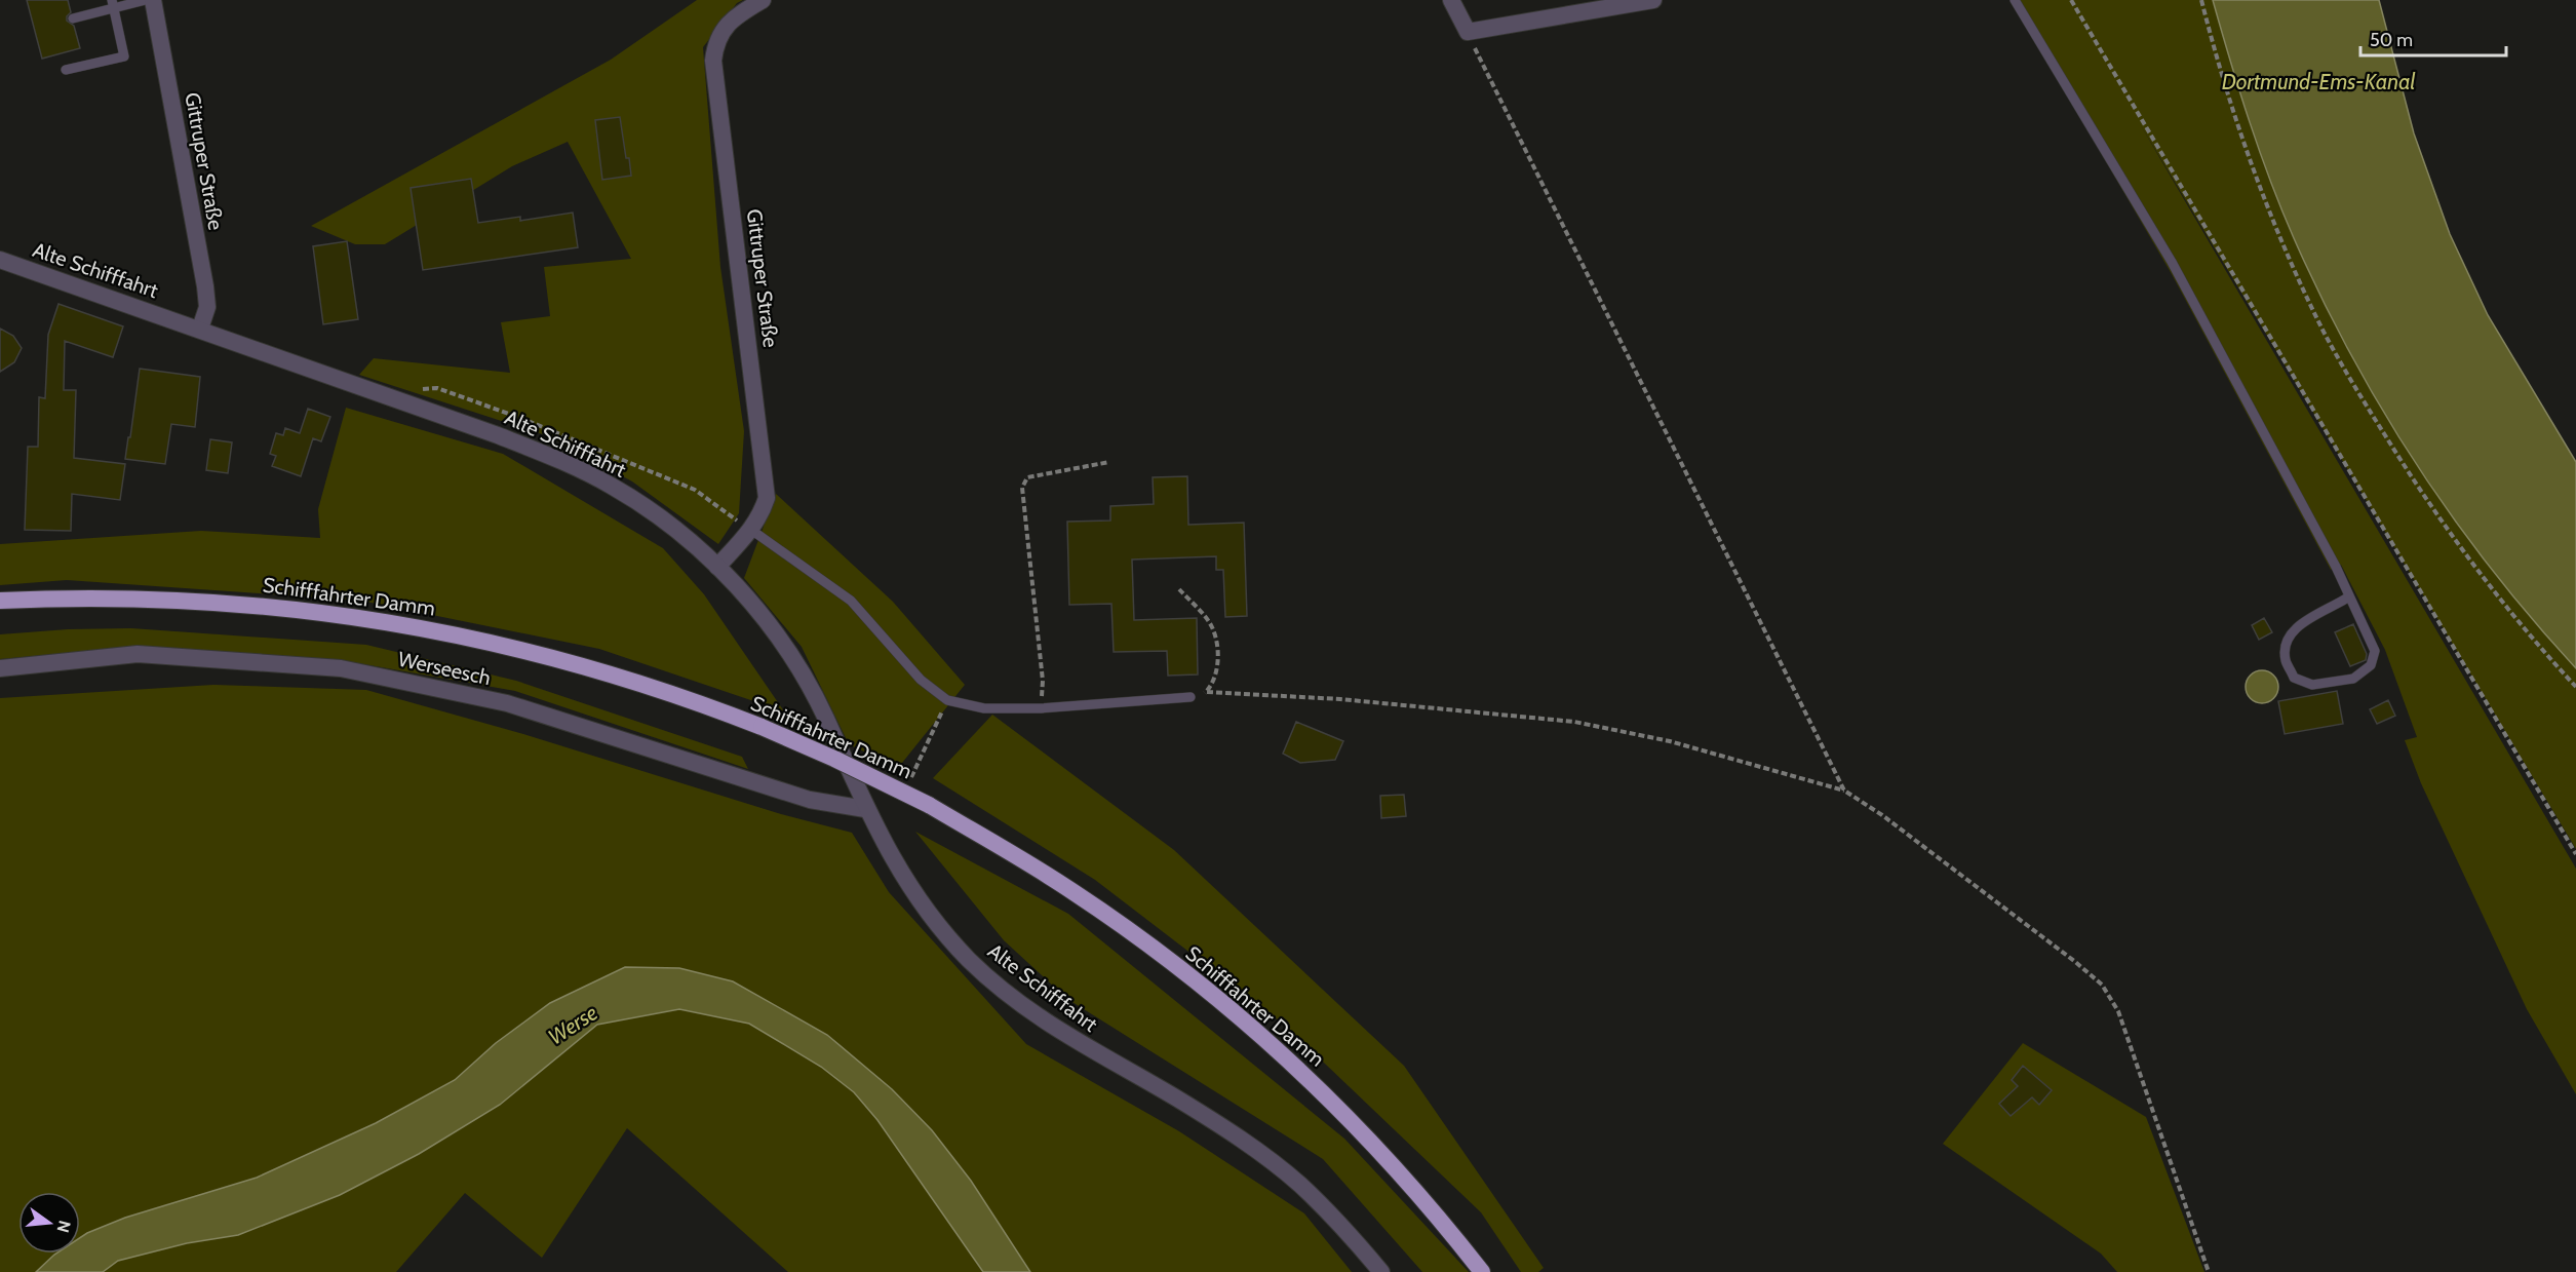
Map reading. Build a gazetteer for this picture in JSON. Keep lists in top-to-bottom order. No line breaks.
{"streets":{"highway":["Schifffahrter Damm"],"street":["Gittruper Straße","Alte Schifffahrt","Werseesch"]},"crossings":[["Gittruper Straße","Alte Schifffahrt"],["Alte Schifffahrt","Werseesch"]],"water":["Dortmund-Ems-Kanal","Werse"],"scale_bar":"50 m","north":"right"}
